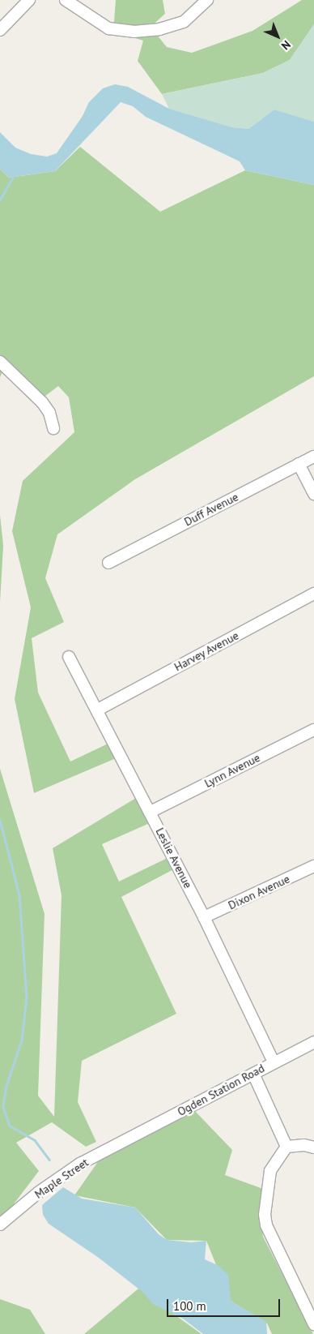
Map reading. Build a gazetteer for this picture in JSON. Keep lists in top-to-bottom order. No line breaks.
{"streets":{"street":["Duff Avenue","Harvey Avenue","Lynn Avenue","Leslie Avenue","Dixon Avenue","Ogden Station Road","Maple Street"]},"crossings":[["Harvey Avenue","Leslie Avenue"],["Lynn Avenue","Leslie Avenue"],["Leslie Avenue","Dixon Avenue"],["Leslie Avenue","Ogden Station Road"],["Ogden Station Road","Maple Street"]],"scale_bar":"100 m","north":"bottom right"}
